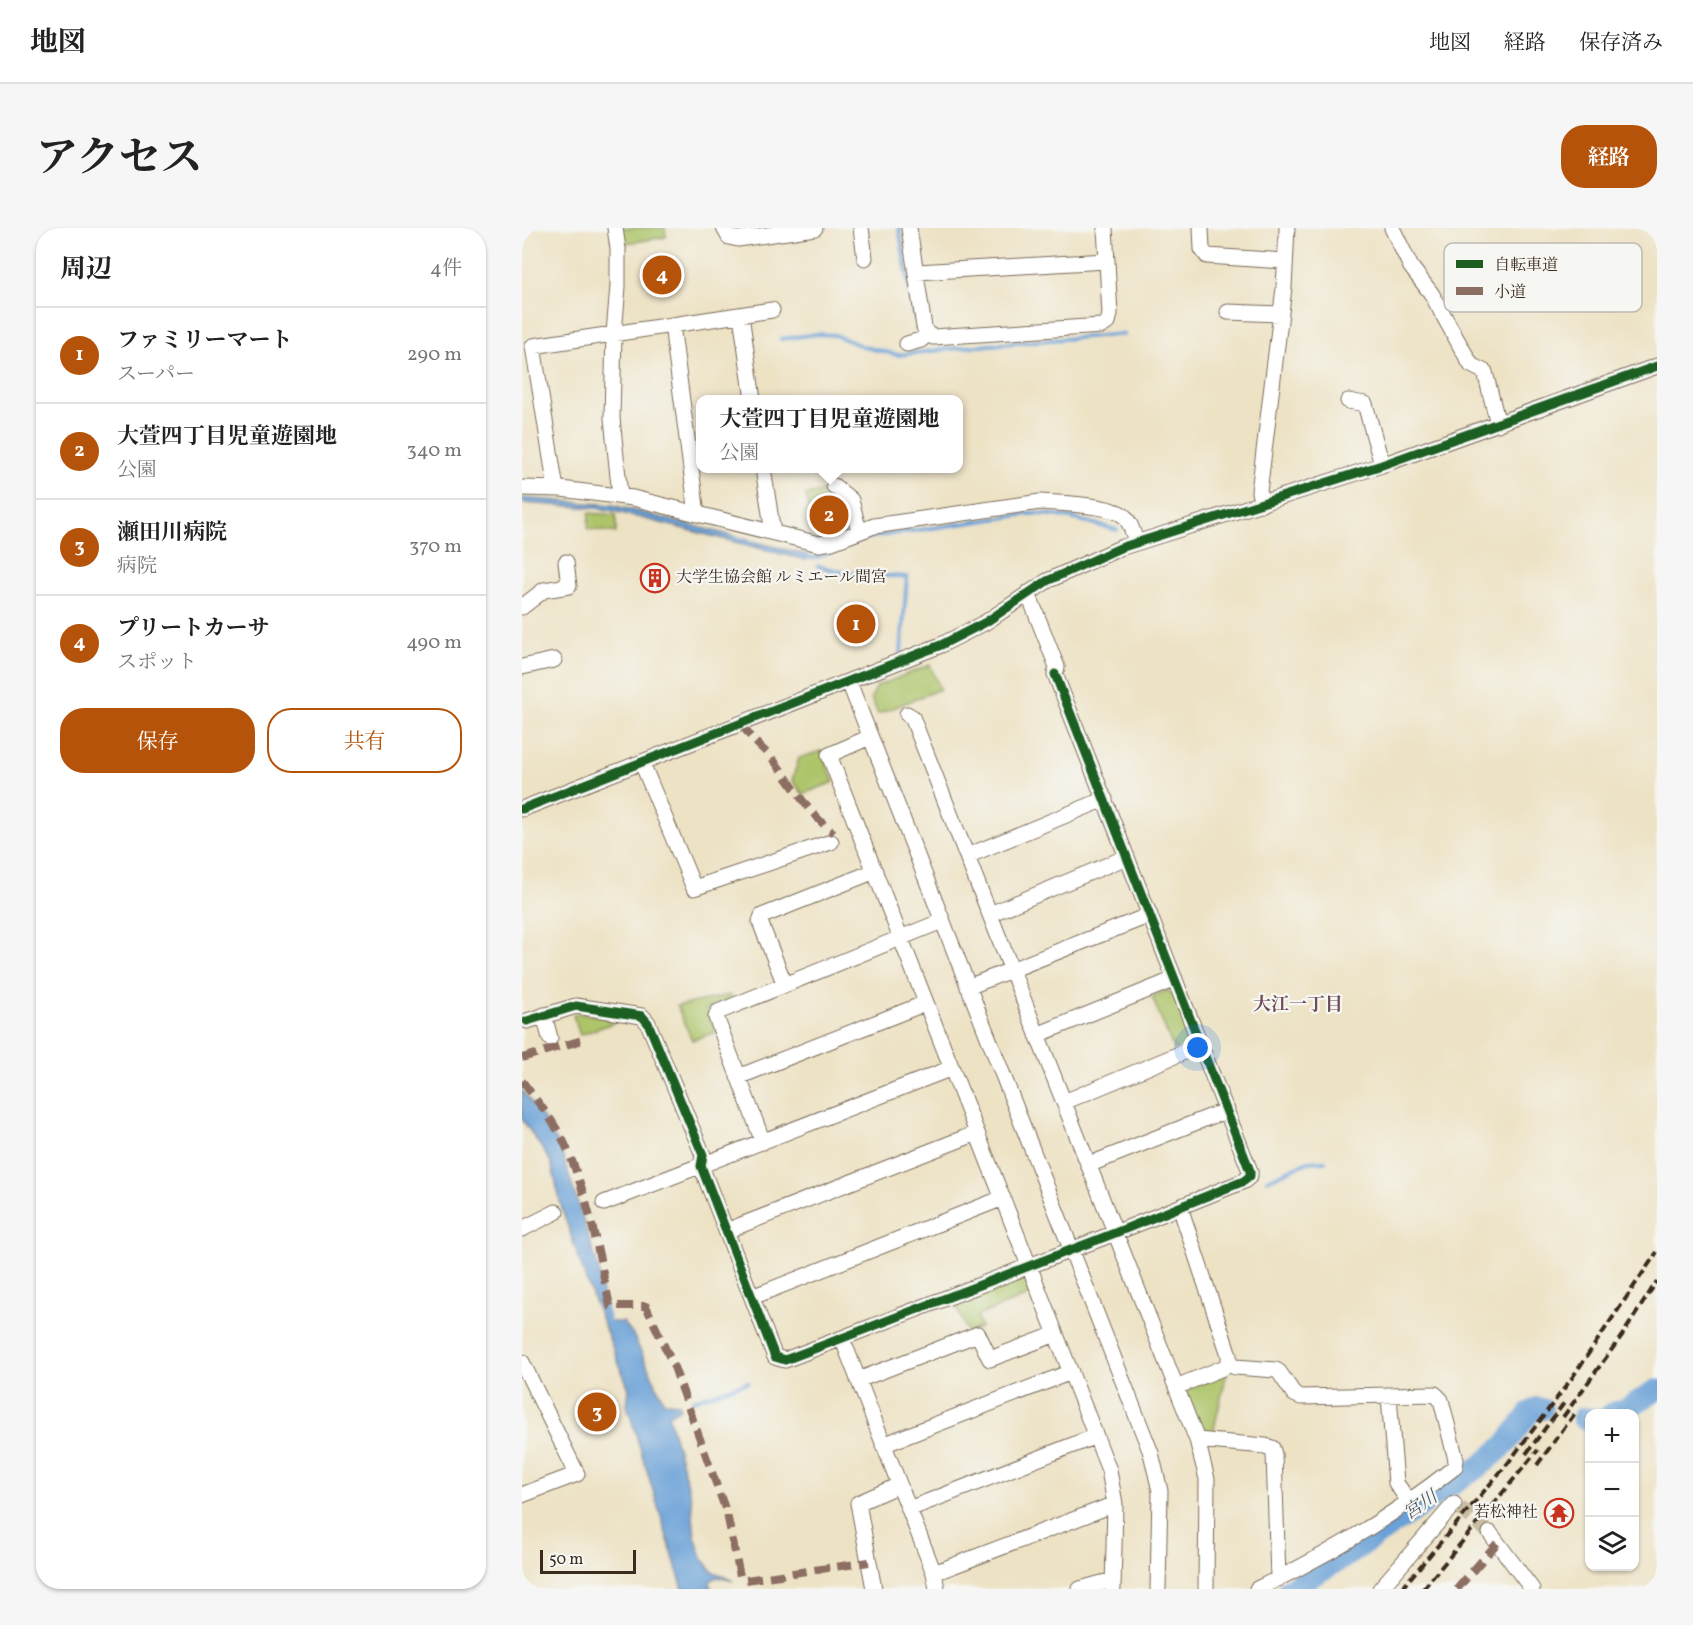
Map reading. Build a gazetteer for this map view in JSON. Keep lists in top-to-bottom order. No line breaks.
{"districts":["大江一丁目"],"water":["宮川"],"places":{"building":["大学生協会館 ルミエール間宮"],"temple":["若松神社"]},"legend":["自転車道","小道"],"scale_bar":"50 m","page":{"header":"地図","nav":["地図","経路","保存済み"],"title":"アクセス","buttons":["経路",["保存","共有"]],"heading":["周辺","4件"],"pins":["4","2","1","3"],"list":[{"mark":"1","name":"ファミリーマート","note":"スーパー","value":"290 m"},{"mark":"2","name":"大萱四丁目児童遊園地","note":"公園","value":"340 m"},{"mark":"3","name":"瀬田川病院","note":"病院","value":"370 m"},{"mark":"4","name":"プリートカーサ","note":"スポット","value":"490 m"}],"popup":["大萱四丁目児童遊園地","公園"],"map_buttons":["+","−"],"scale":"50 m"}}
